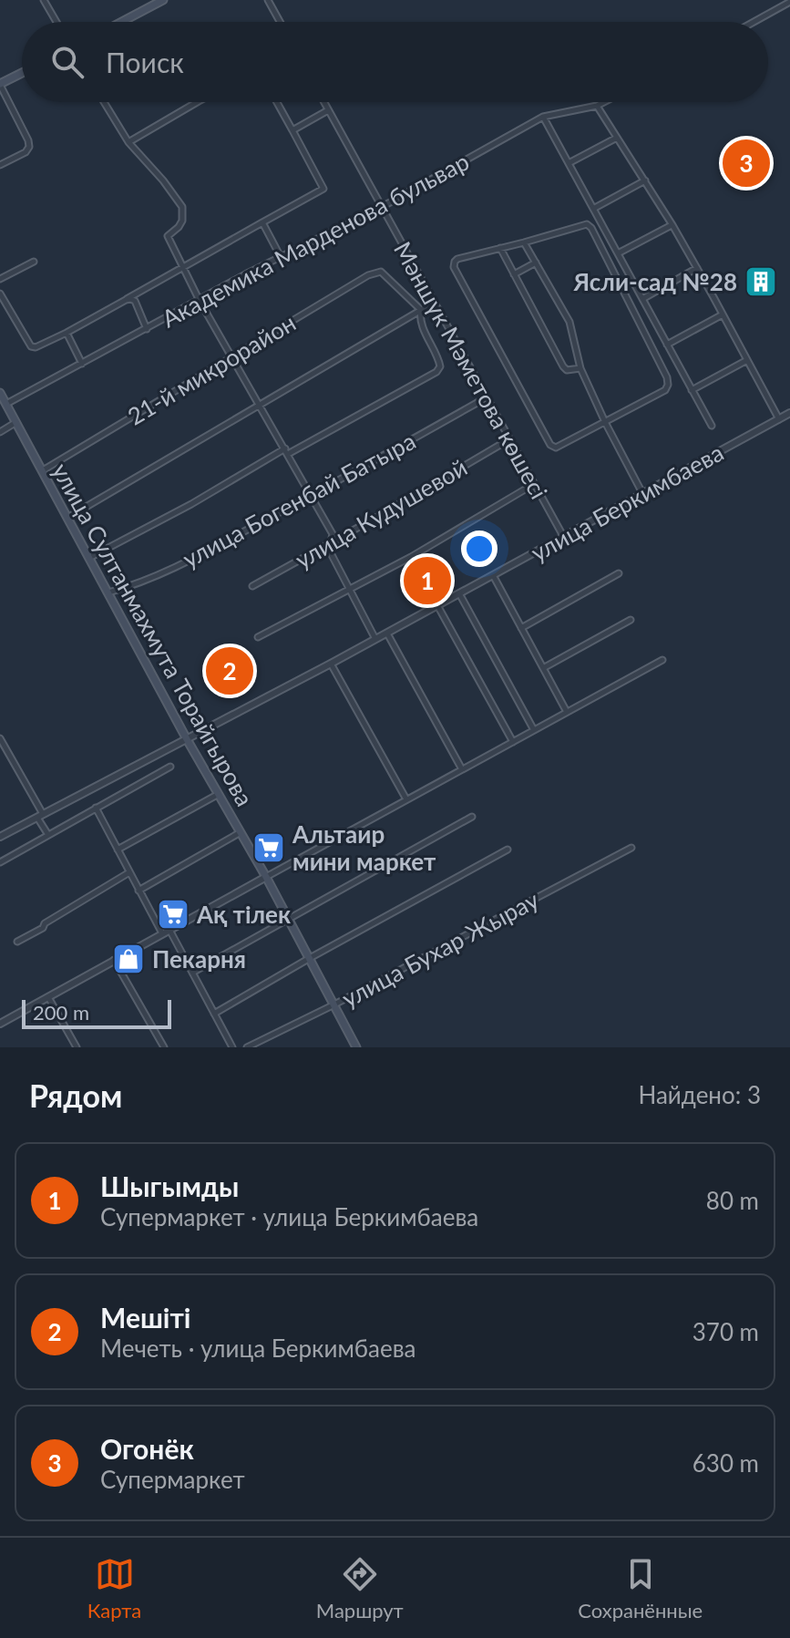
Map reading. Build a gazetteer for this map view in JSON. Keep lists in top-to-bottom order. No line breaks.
{"streets":{"main road":["улица Султанмахмута Торайгырова"],"street":["Академика Марденова бульвар","21-й микрорайон","Мәншүк Мәметова көшесі","улица Богенбай Батыра","улица Беркимбаева","улица Кудушевой","улица Бухар Жырау"]},"crossings":[["Академика Марденова бульвар","Мәншүк Мәметова көшесі"],["Академика Марденова бульвар","улица Султанмахмута Торайгырова"],["21-й микрорайон","улица Богенбай Батыра"],["21-й микрорайон","улица Султанмахмута Торайгырова"],["Мәншүк Мәметова көшесі","улица Богенбай Батыра"],["Мәншүк Мәметова көшесі","улица Беркимбаева"],["Мәншүк Мәметова көшесі","улица Кудушевой"],["улица Богенбай Батыра","улица Султанмахмута Торайгырова"],["улица Беркимбаева","улица Султанмахмута Торайгырова"],["улица Султанмахмута Торайгырова","улица Бухар Жырау"]],"places":{"building":["Ясли-сад №28"],"supermarket":["Альтаир мини маркет","Ақ тілек"],"shop":["Пекарня"]},"scale_bar":"200 m","page":{"search":"Поиск","pins":["3","1","2"],"scale":"200 m","heading":["Рядом","Найдено: 3"],"list":[{"mark":"1","name":"Шыгымды","note":"Супермаркет · улица Беркимбаева","value":"80 m"},{"mark":"2","name":"Мешіті","note":"Мечеть · улица Беркимбаева","value":"370 m"},{"mark":"3","name":"Огонёк","note":"Супермаркет","value":"630 m"}],"nav":["Карта","Маршрут","Сохранённые"]}}
